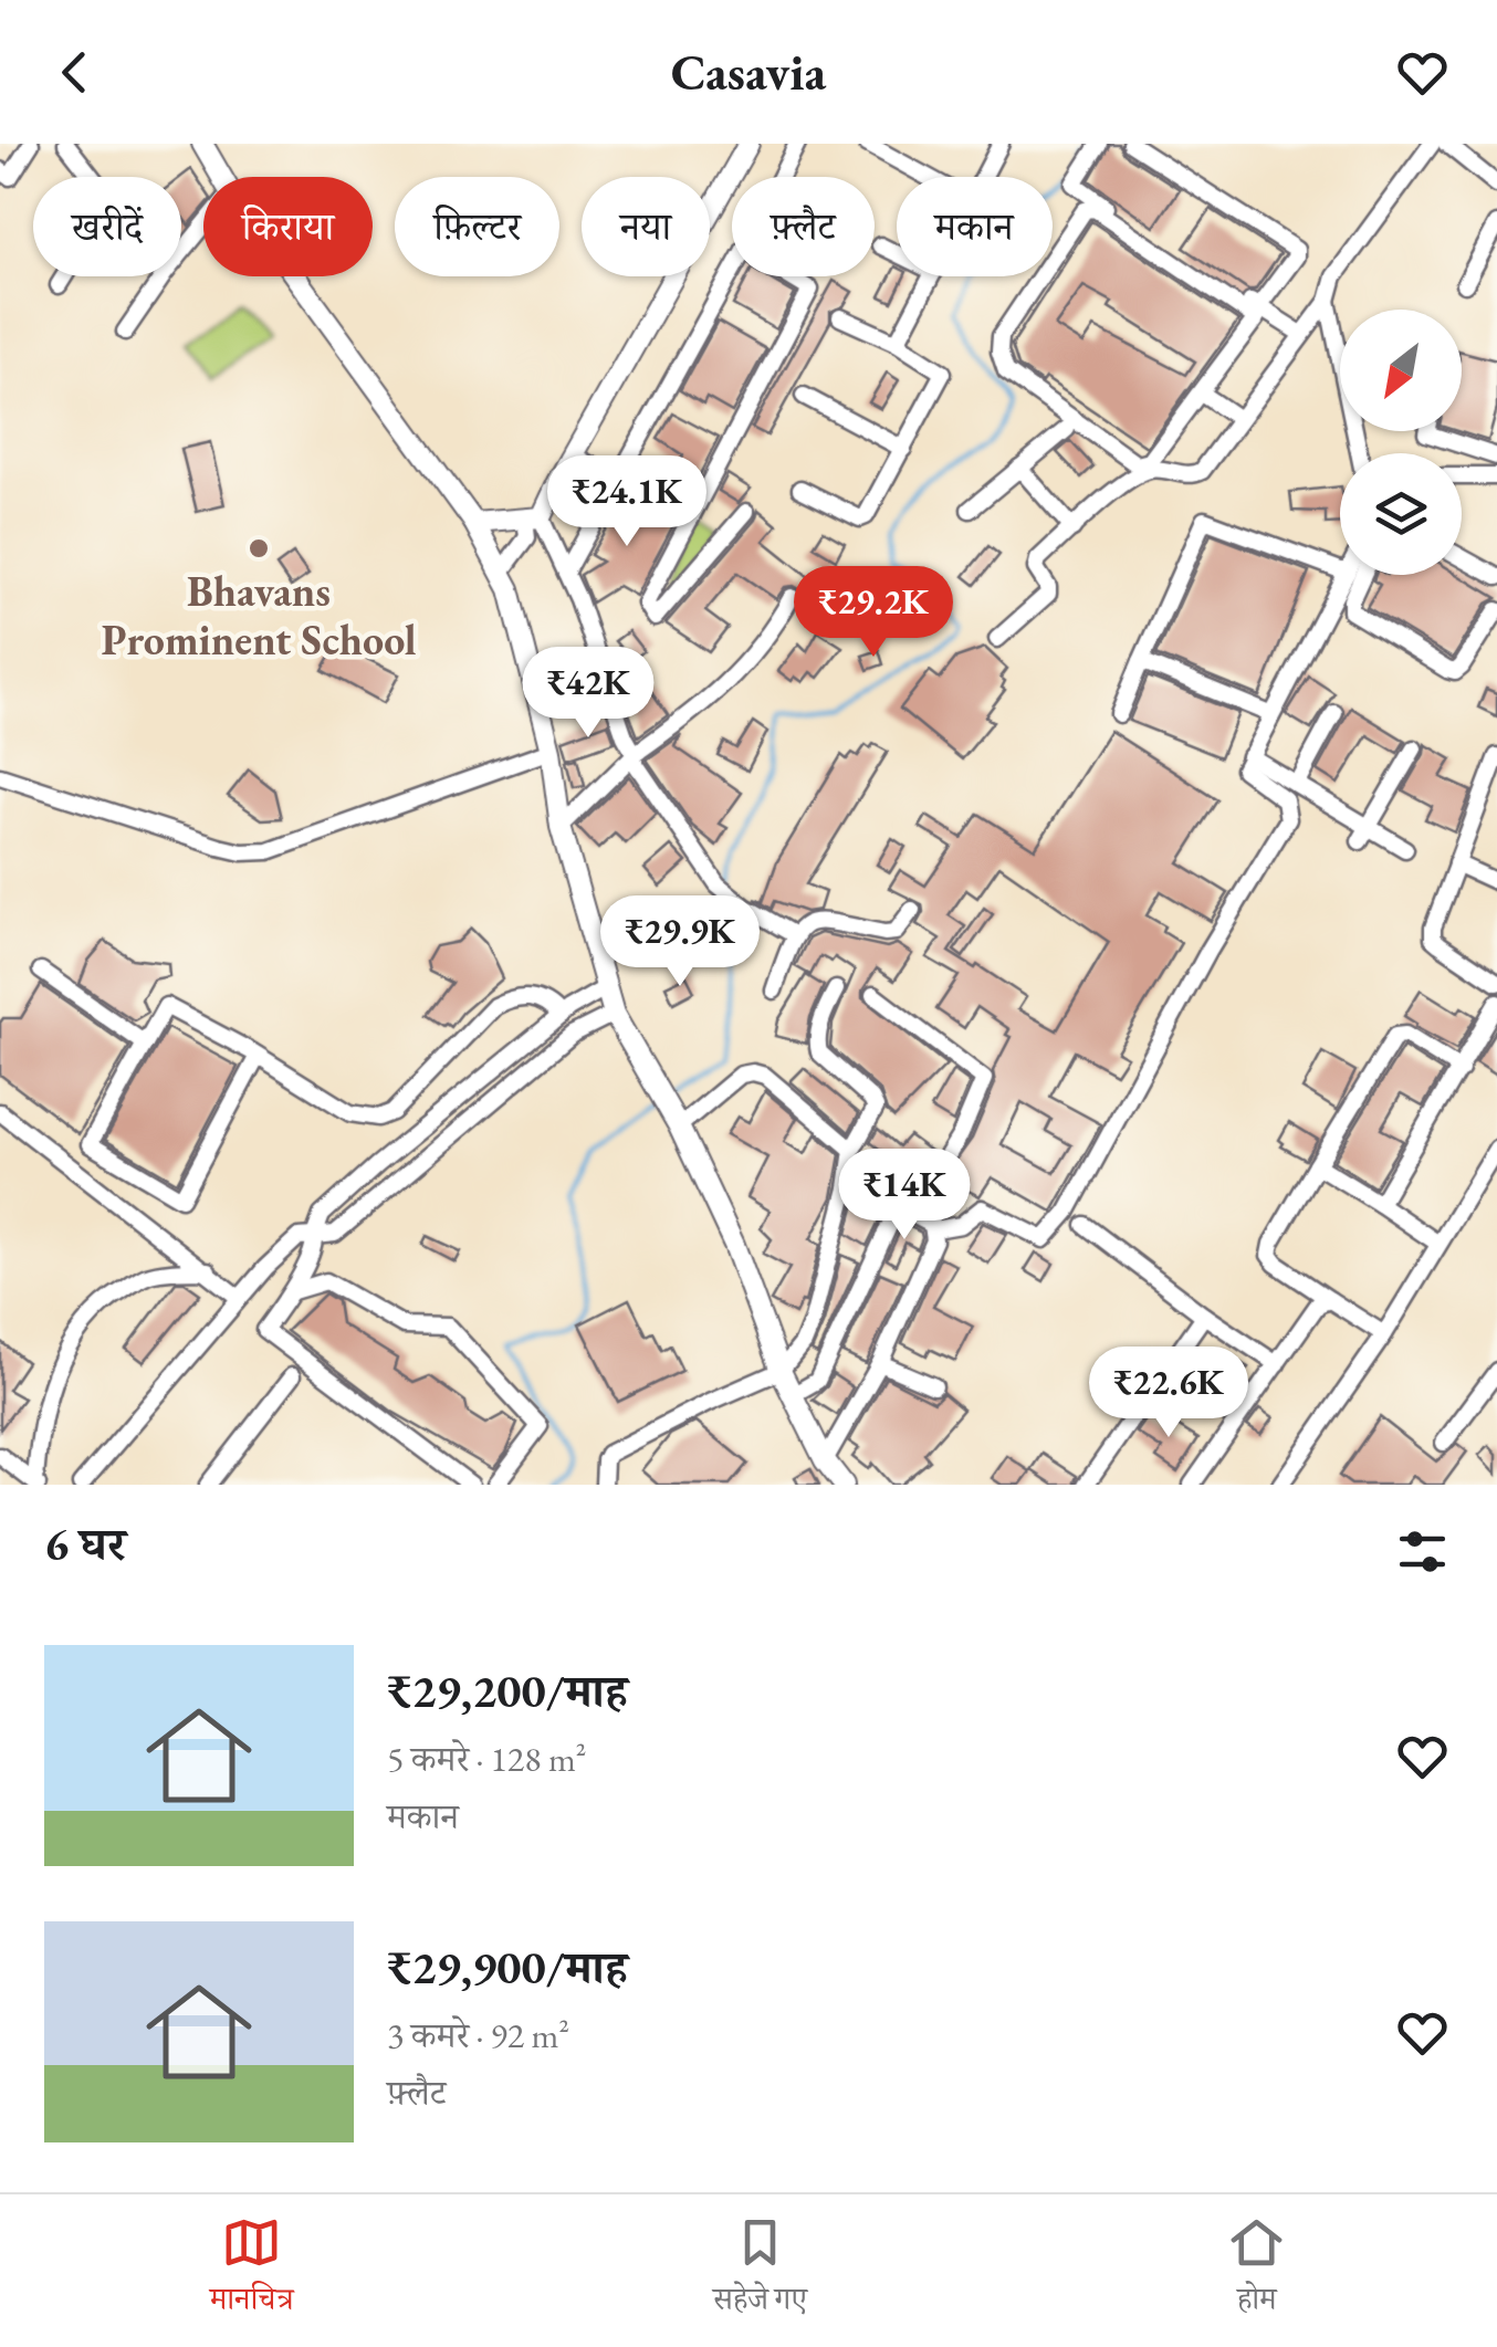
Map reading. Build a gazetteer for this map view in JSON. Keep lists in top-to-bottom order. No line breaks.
{"places":["Bhavans Prominent School"],"north":"bottom left","page":{"header":"Casavia","chip":["खरीदें","किराया","फ़िल्टर","नया","फ़्लैट","मकान"],"price":["₹24.1K","₹29.2K","₹42K","₹29.9K","₹14K","₹22.6K"],"heading":"6 घर","list":[{"name":"₹29,200/माह","note":"5 कमरे · 128 m² · मकान"},{"name":"₹29,900/माह","note":"3 कमरे · 92 m² · फ़्लैट"}],"tabs":["मानचित्र","सहेजे गए","होम"]}}
